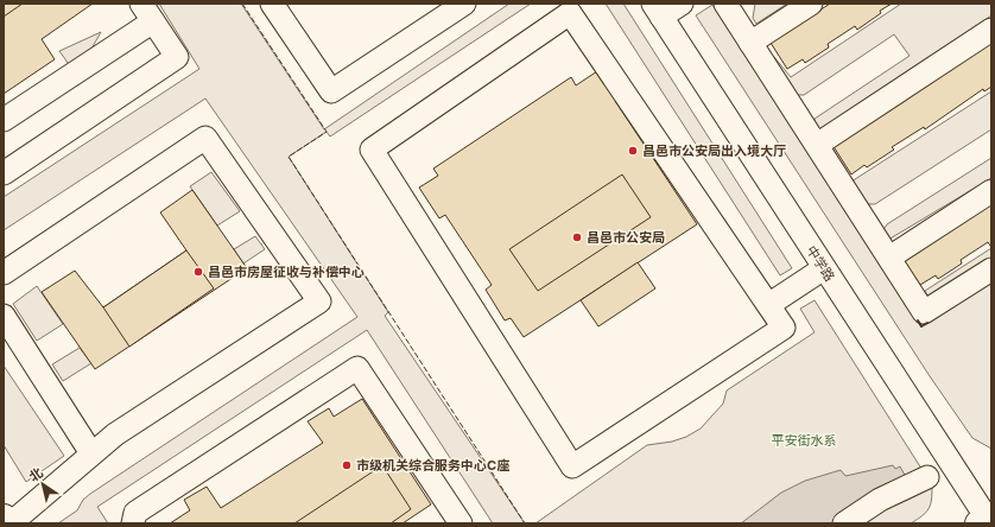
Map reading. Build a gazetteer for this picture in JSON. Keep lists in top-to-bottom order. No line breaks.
{"streets":{"street":["中学路"]},"parks":["平安街水系"],"places":["昌邑市公安局出入境大厅","昌邑市公安局","昌邑市房屋征收与补偿中心","市级机关综合服务中心C座"],"north":"top left"}
